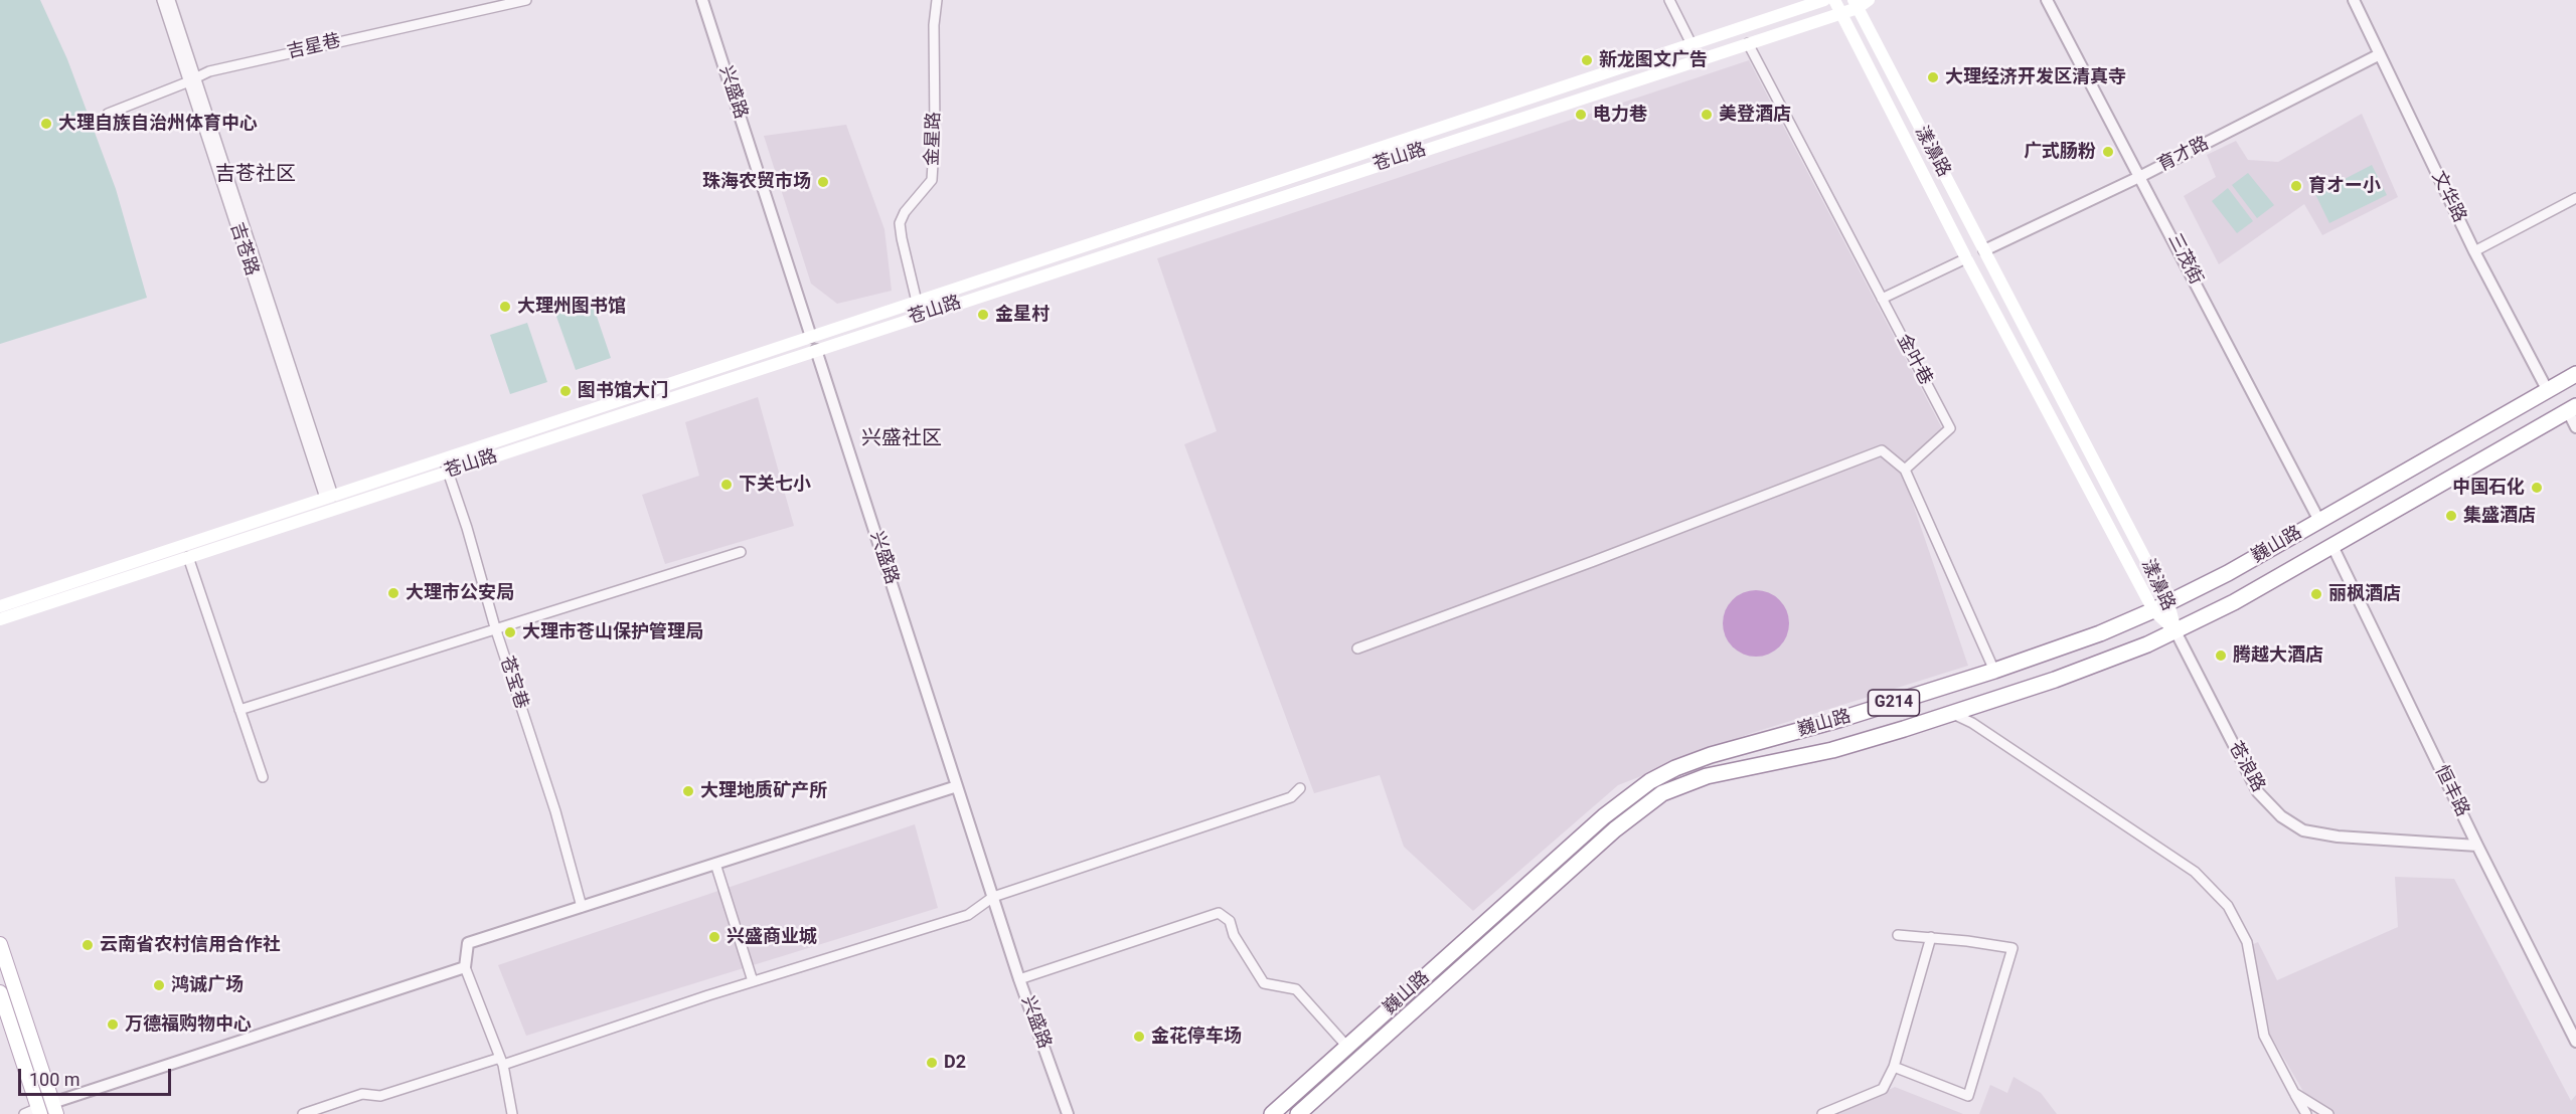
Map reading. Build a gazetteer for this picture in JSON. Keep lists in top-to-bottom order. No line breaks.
{"streets":{"highway":["巍山路","G214"],"main road":["兴盛路","漾濞路","苍山路"],"street":["吉星巷","金星路","育才路","文华路","吉苍路","三茂街","金叶巷","苍宝巷","苍浪路","恒丰路"]},"crossings":[["吉星巷","吉苍路"],["兴盛路","苍山路"],["金星路","苍山路"],["漾濞路","育才路"],["漾濞路","苍山路"],["漾濞路","巍山路"],["漾濞路","苍浪路"],["育才路","文华路"],["育才路","三茂街"],["苍山路","吉苍路"],["苍山路","金叶巷"],["苍山路","苍宝巷"],["文华路","巍山路"],["三茂街","巍山路"],["巍山路","苍浪路"],["巍山路","恒丰路"],["苍浪路","恒丰路"]],"districts":["吉苍社区","兴盛社区"],"places":["新龙图文广告","大理经济开发区清真寺","电力巷","美登酒店","大理自族自治州体育中心","广式肠粉","珠海农贸市场","育オー小","大理州图书馆","金星村","图书馆大门","下关七小","中国石化","集盛酒店","大理市公安局","丽枫酒店","大理市苍山保护管理局","腾越大酒店","大理地质矿产所","兴盛商业城","云南省农村信用合作社","鸿诚广场","万德福购物中心","金花停车场","D2"],"scale_bar":"100 m"}
